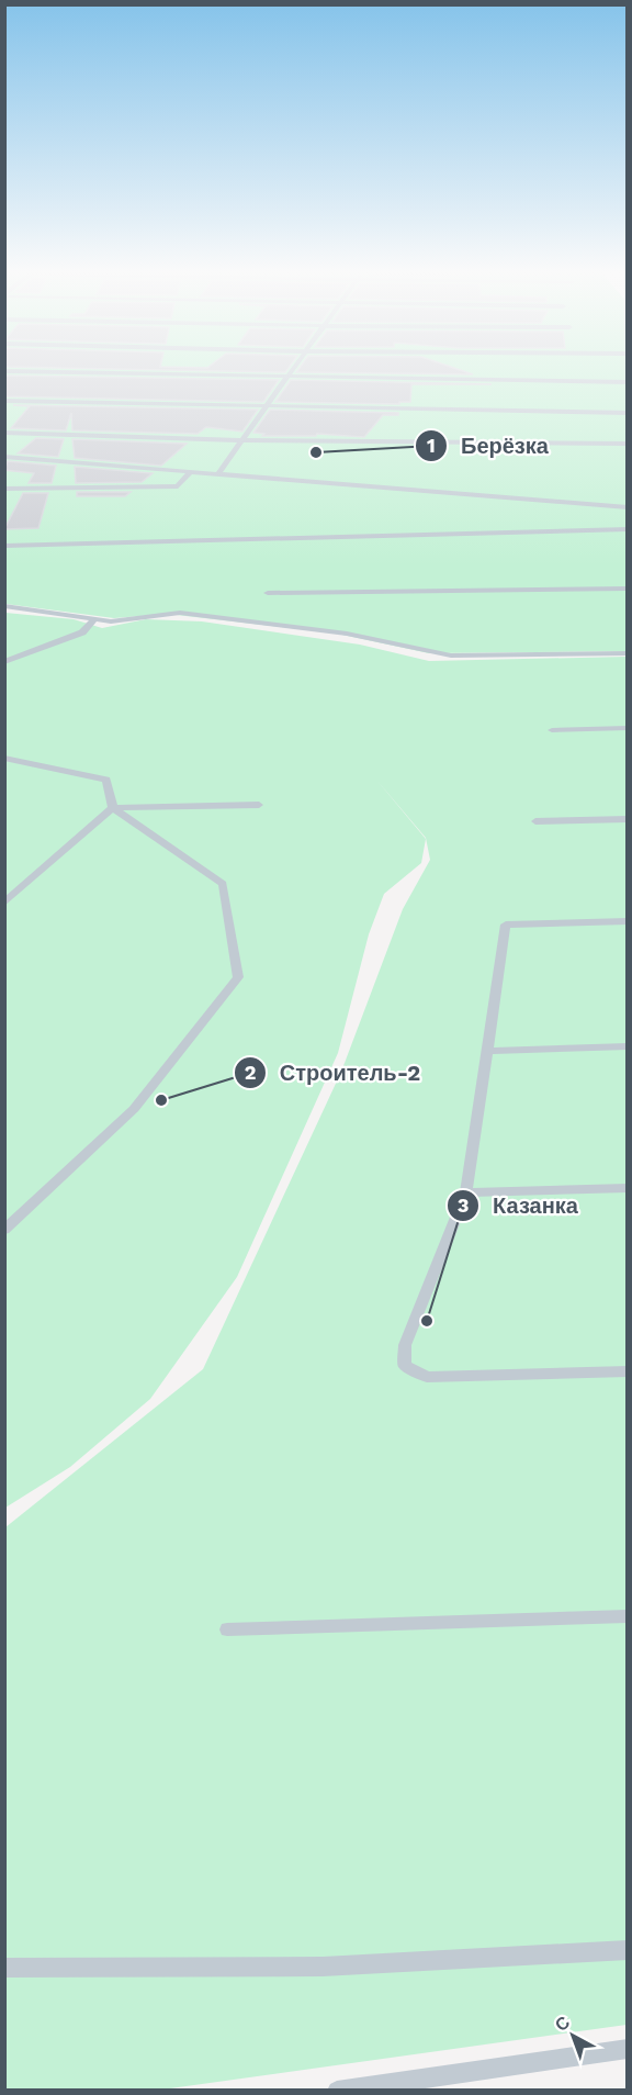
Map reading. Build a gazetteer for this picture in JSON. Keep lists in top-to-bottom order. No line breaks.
{"places":["Берёзка","Строитель-2","Казанка"],"north":"top left"}
